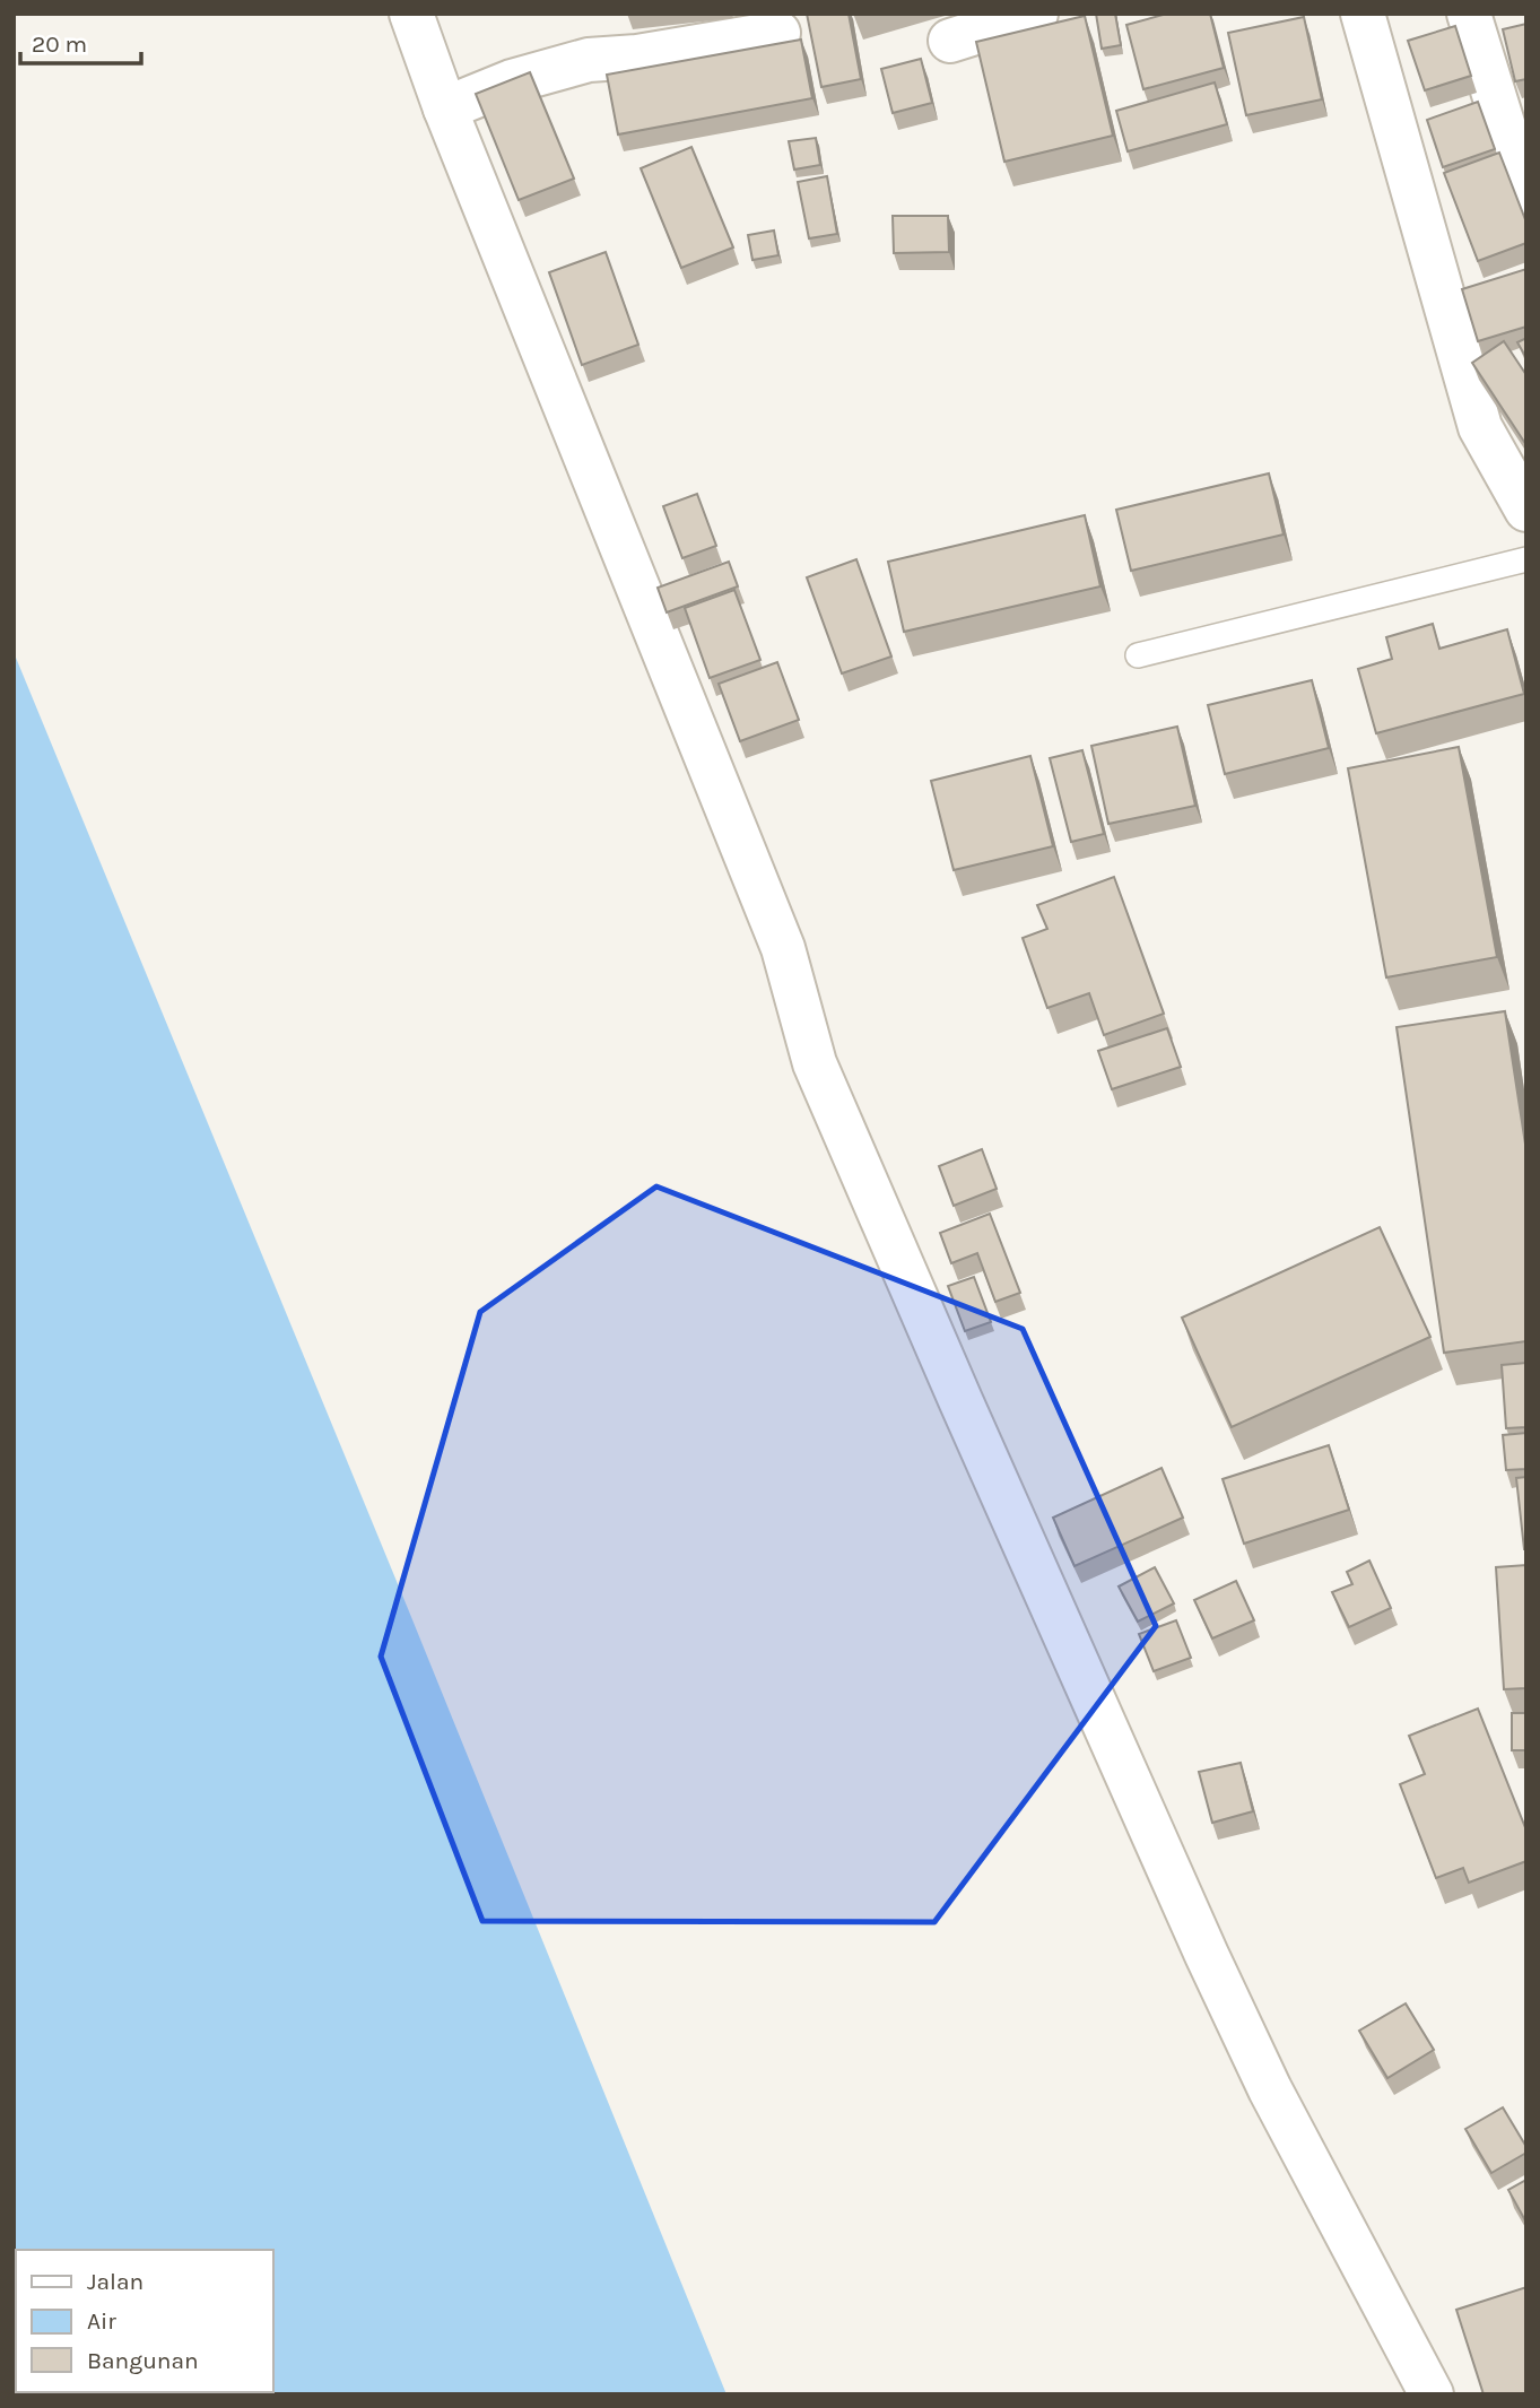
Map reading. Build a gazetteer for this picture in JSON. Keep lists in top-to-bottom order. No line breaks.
{"legend":["Jalan","Air","Bangunan"],"scale_bar":"20 m"}
